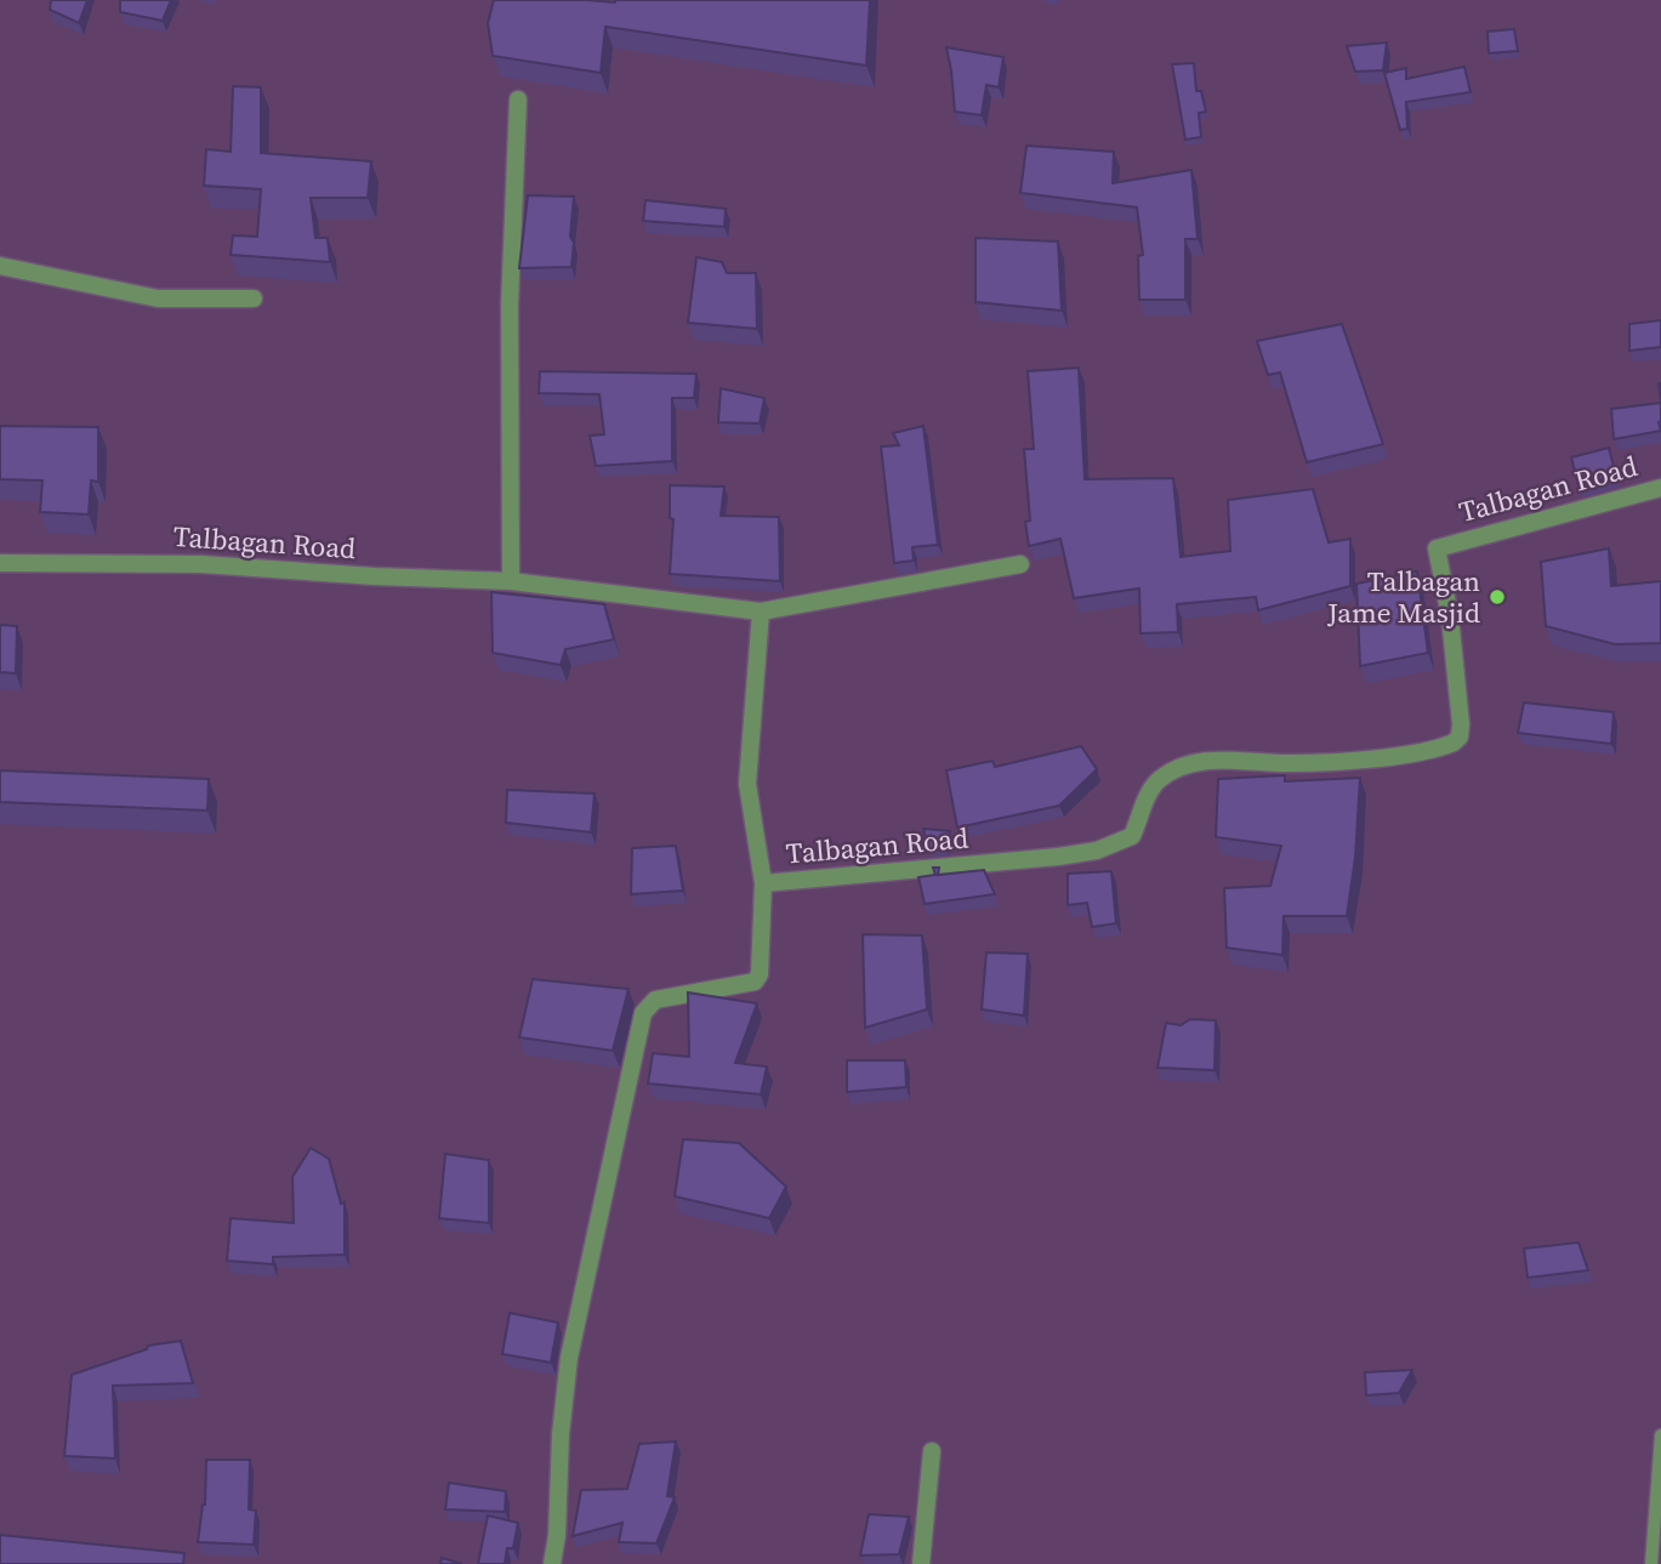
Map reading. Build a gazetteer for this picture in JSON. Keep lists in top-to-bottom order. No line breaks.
{"streets":{"street":["Talbagan Road"]},"places":["Talbagan Jame Masjid"]}
